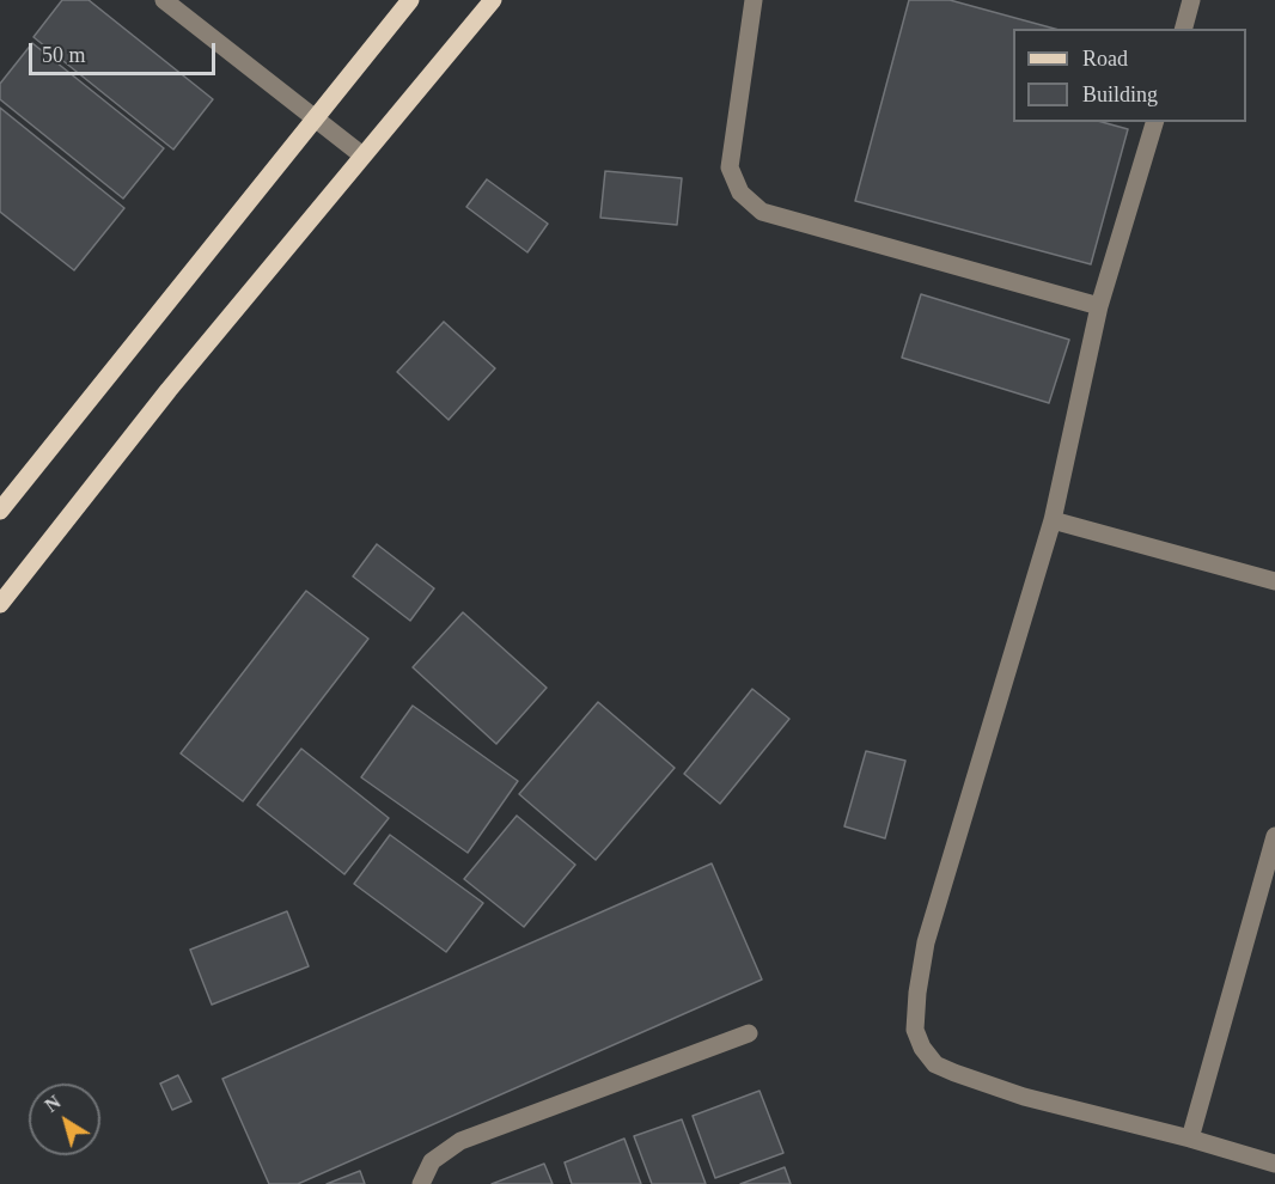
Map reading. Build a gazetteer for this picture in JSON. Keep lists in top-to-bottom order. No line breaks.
{"legend":["Road","Building"],"scale_bar":"50 m","north":"top left"}
